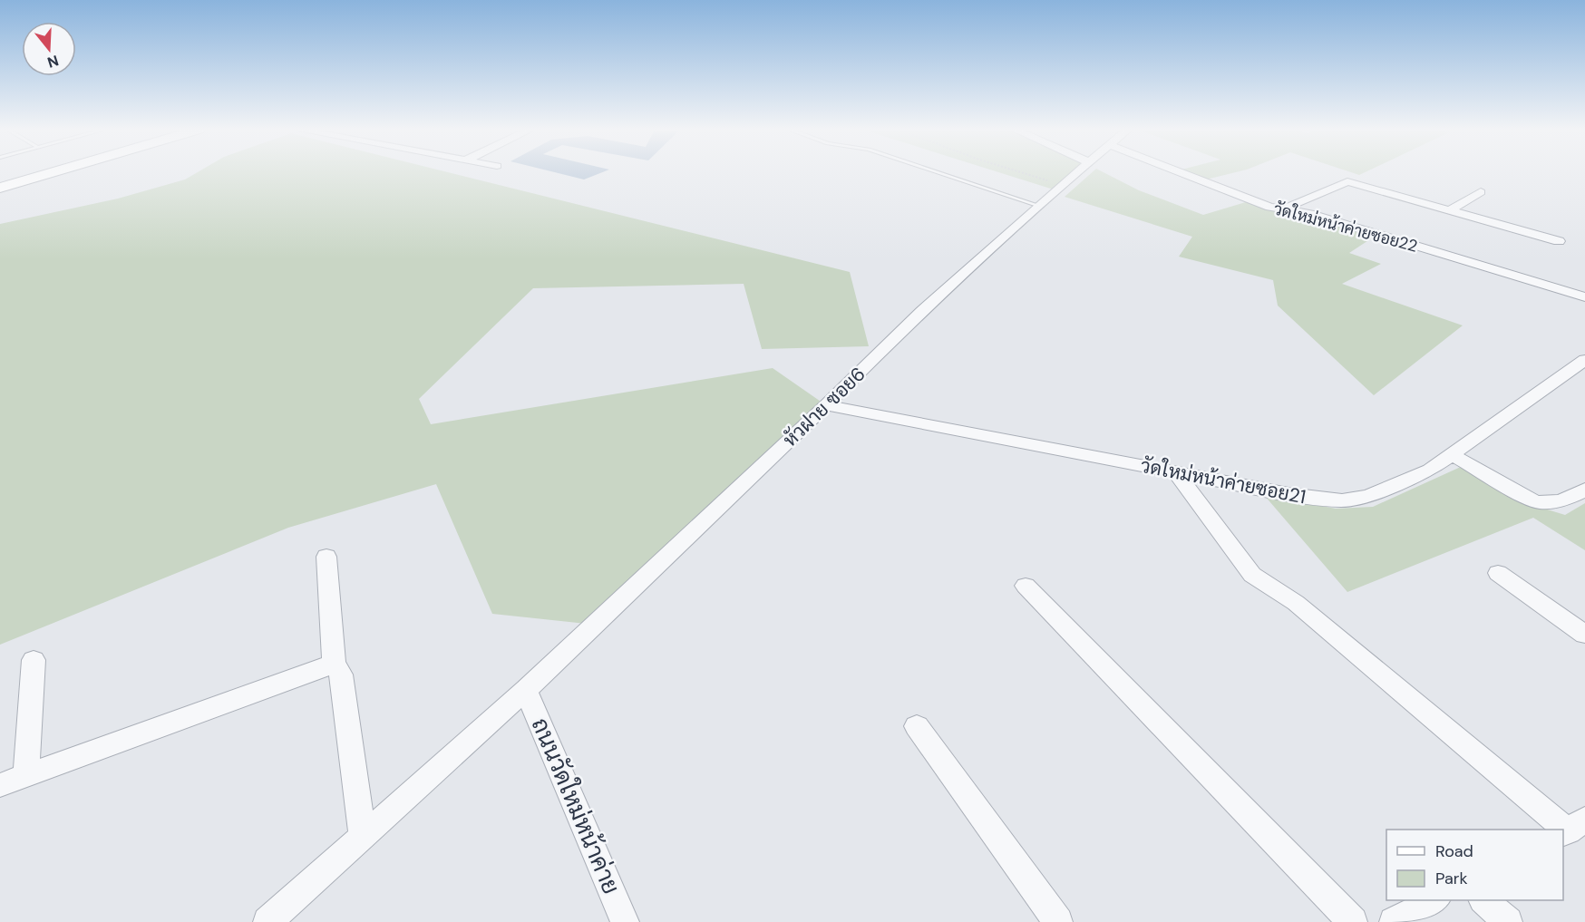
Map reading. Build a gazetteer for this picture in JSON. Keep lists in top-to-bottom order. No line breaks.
{"streets":{"street":["วัดใหม่หน้าค่ายซอย22","หัวฝาย ซอย6","วัดใหม่หน้าค่ายซอย21","ถนนวัดใหม่หน้าค่าย"]},"crossings":[["หัวฝาย ซอย6","วัดใหม่หน้าค่ายซอย21"],["หัวฝาย ซอย6","ถนนวัดใหม่หน้าค่าย"]],"legend":["Road","Park"],"north":"bottom"}
